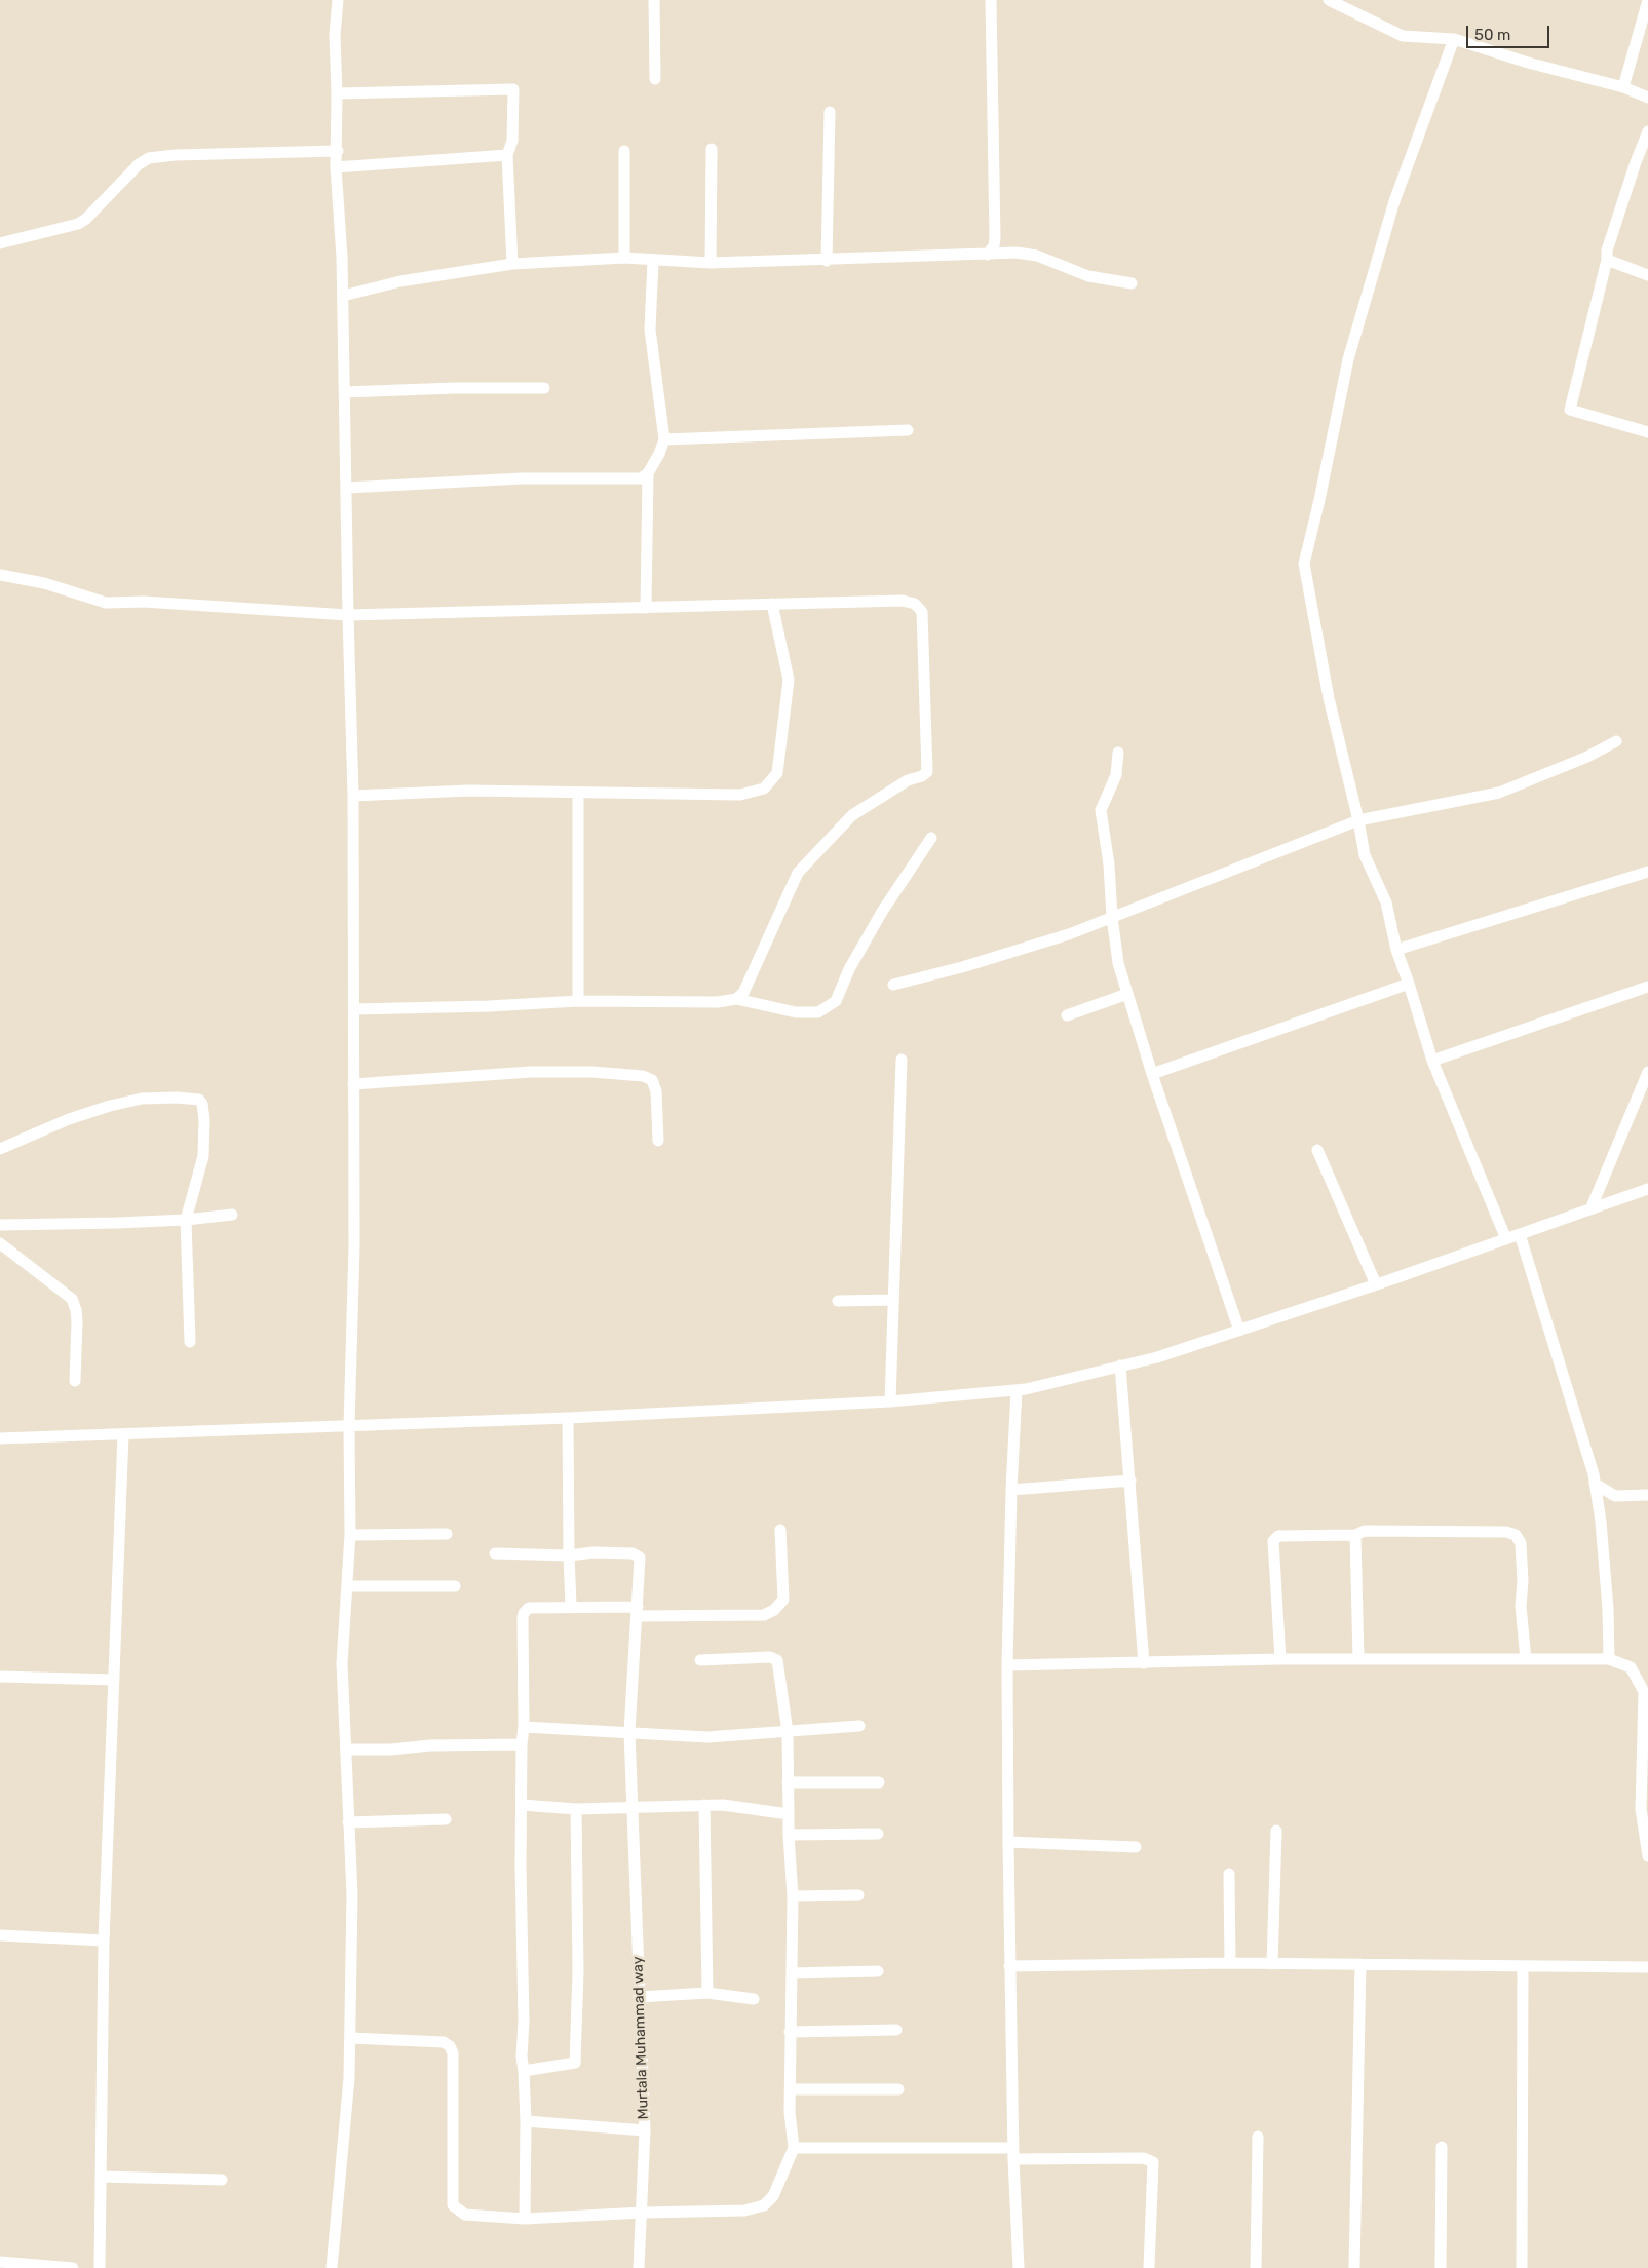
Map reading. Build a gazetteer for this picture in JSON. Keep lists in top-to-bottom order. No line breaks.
{"streets":{"street":["Murtala Muhammad way"]},"scale_bar":"50 m"}
